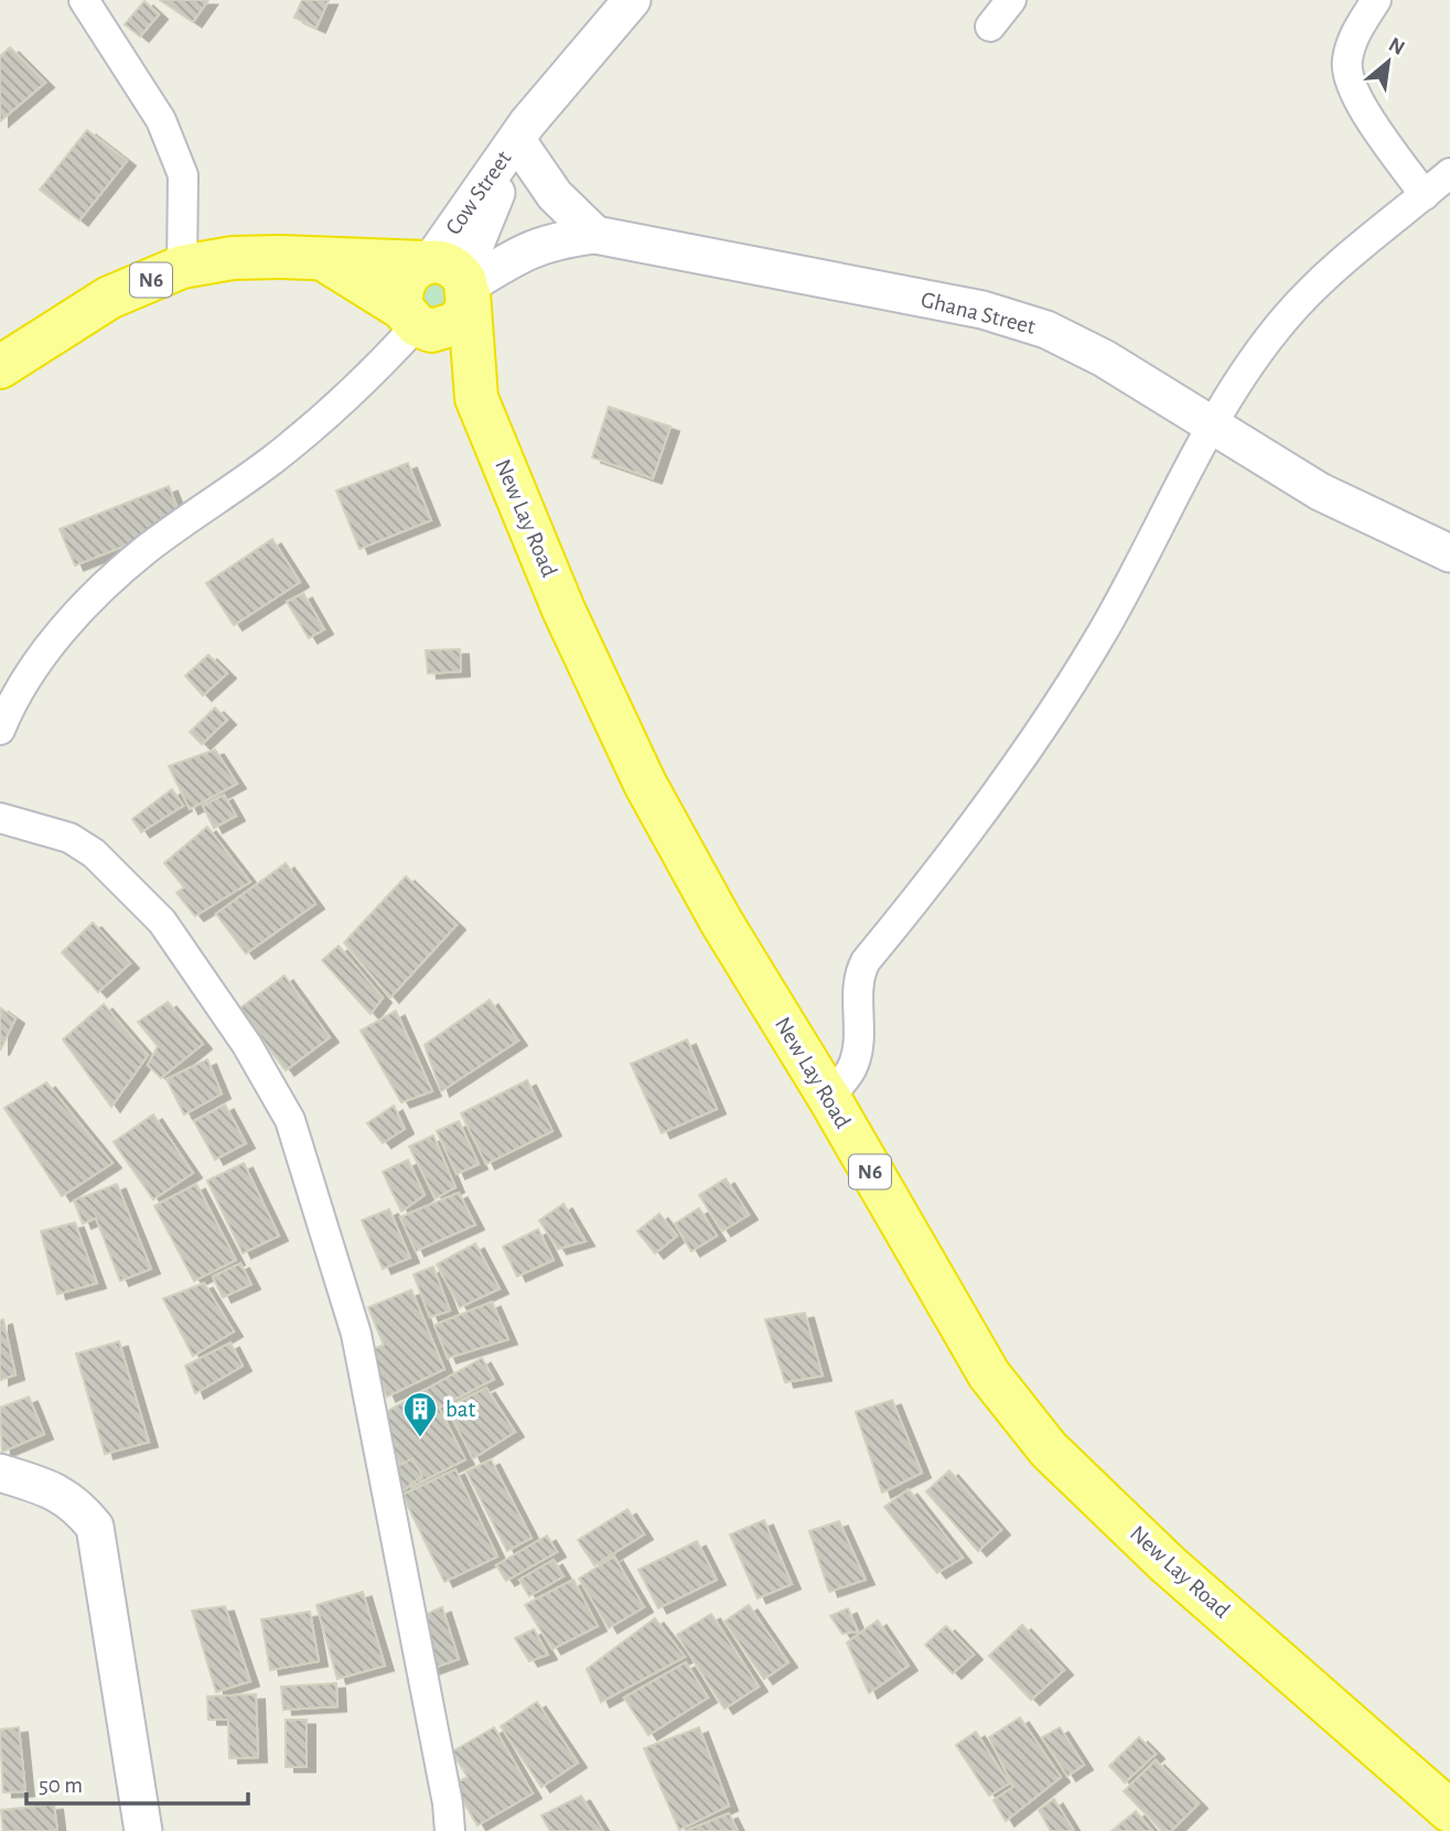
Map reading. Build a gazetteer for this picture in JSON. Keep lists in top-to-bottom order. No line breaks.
{"streets":{"highway":["N6","New Lay Road"],"street":["Cow Street","Ghana Street"]},"crossings":[["Cow Street","N6"],["Cow Street","Ghana Street"],["N6","Ghana Street"],["N6","New Lay Road"]],"places":{"building":["bat"]},"scale_bar":"50 m","north":"top right"}
